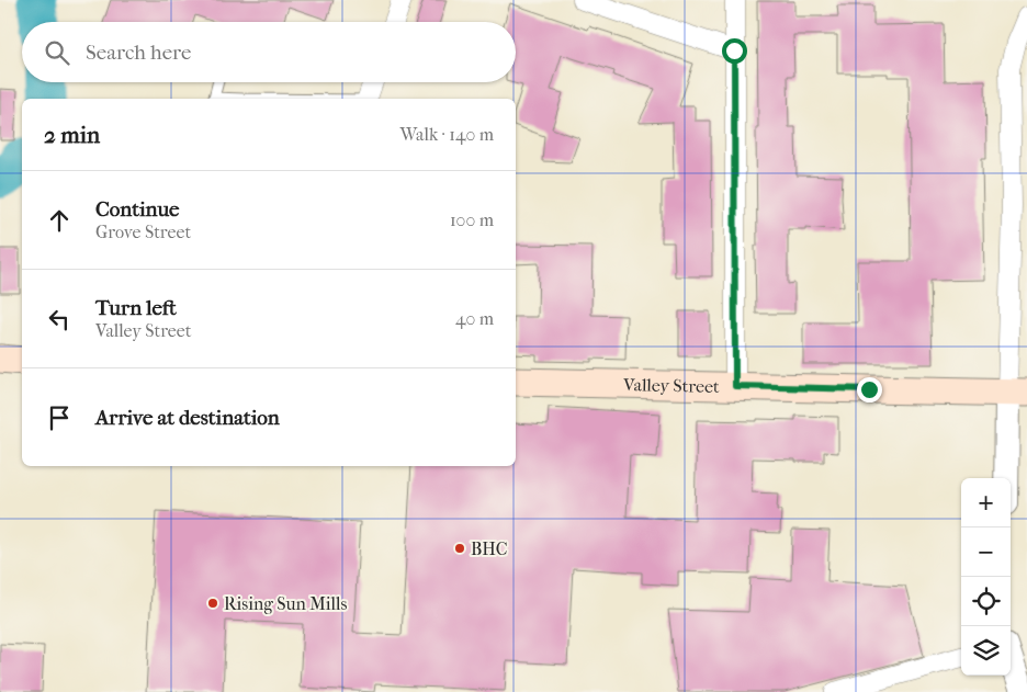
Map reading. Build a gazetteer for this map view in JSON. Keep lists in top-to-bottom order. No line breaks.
{"streets":{"main road":["Valley Street"]},"places":["BHC","Rising Sun Mills"],"page":{"search":"Search here","heading":["2 min","Walk · 140 m"],"list":[["Continue","Grove Street","100 m"],["Turn left","Valley Street","40 m"],"Arrive at destination"],"map_buttons":["+","−"]}}
